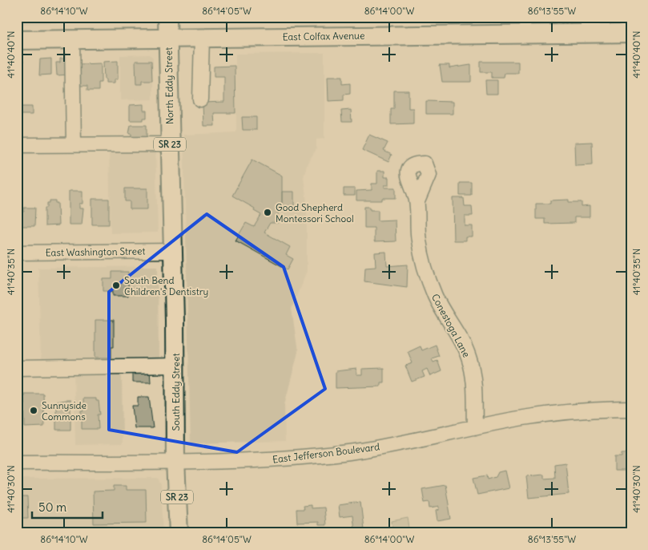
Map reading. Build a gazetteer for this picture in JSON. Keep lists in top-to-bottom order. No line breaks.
{"streets":{"main road":["East Colfax Avenue","North Eddy Street","SR 23","South Eddy Street"],"street":["East Washington Street","Conestoga Lane","East Jefferson Boulevard"]},"crossings":[["East Colfax Avenue","North Eddy Street"],["North Eddy Street","East Washington Street"],["North Eddy Street","South Eddy Street"],["East Washington Street","South Eddy Street"],["Conestoga Lane","East Jefferson Boulevard"],["South Eddy Street","East Jefferson Boulevard"]],"places":["Good Shepherd Montessori School","South Bend Children's Dentistry","Sunnyside Commons"],"scale_bar":"50 m","coordinates":["86°14'10\"W","86°14'05\"W","86°14'00\"W","86°13'55\"W","41°40'40\"N","41°40'35\"N","41°40'30\"N"]}
